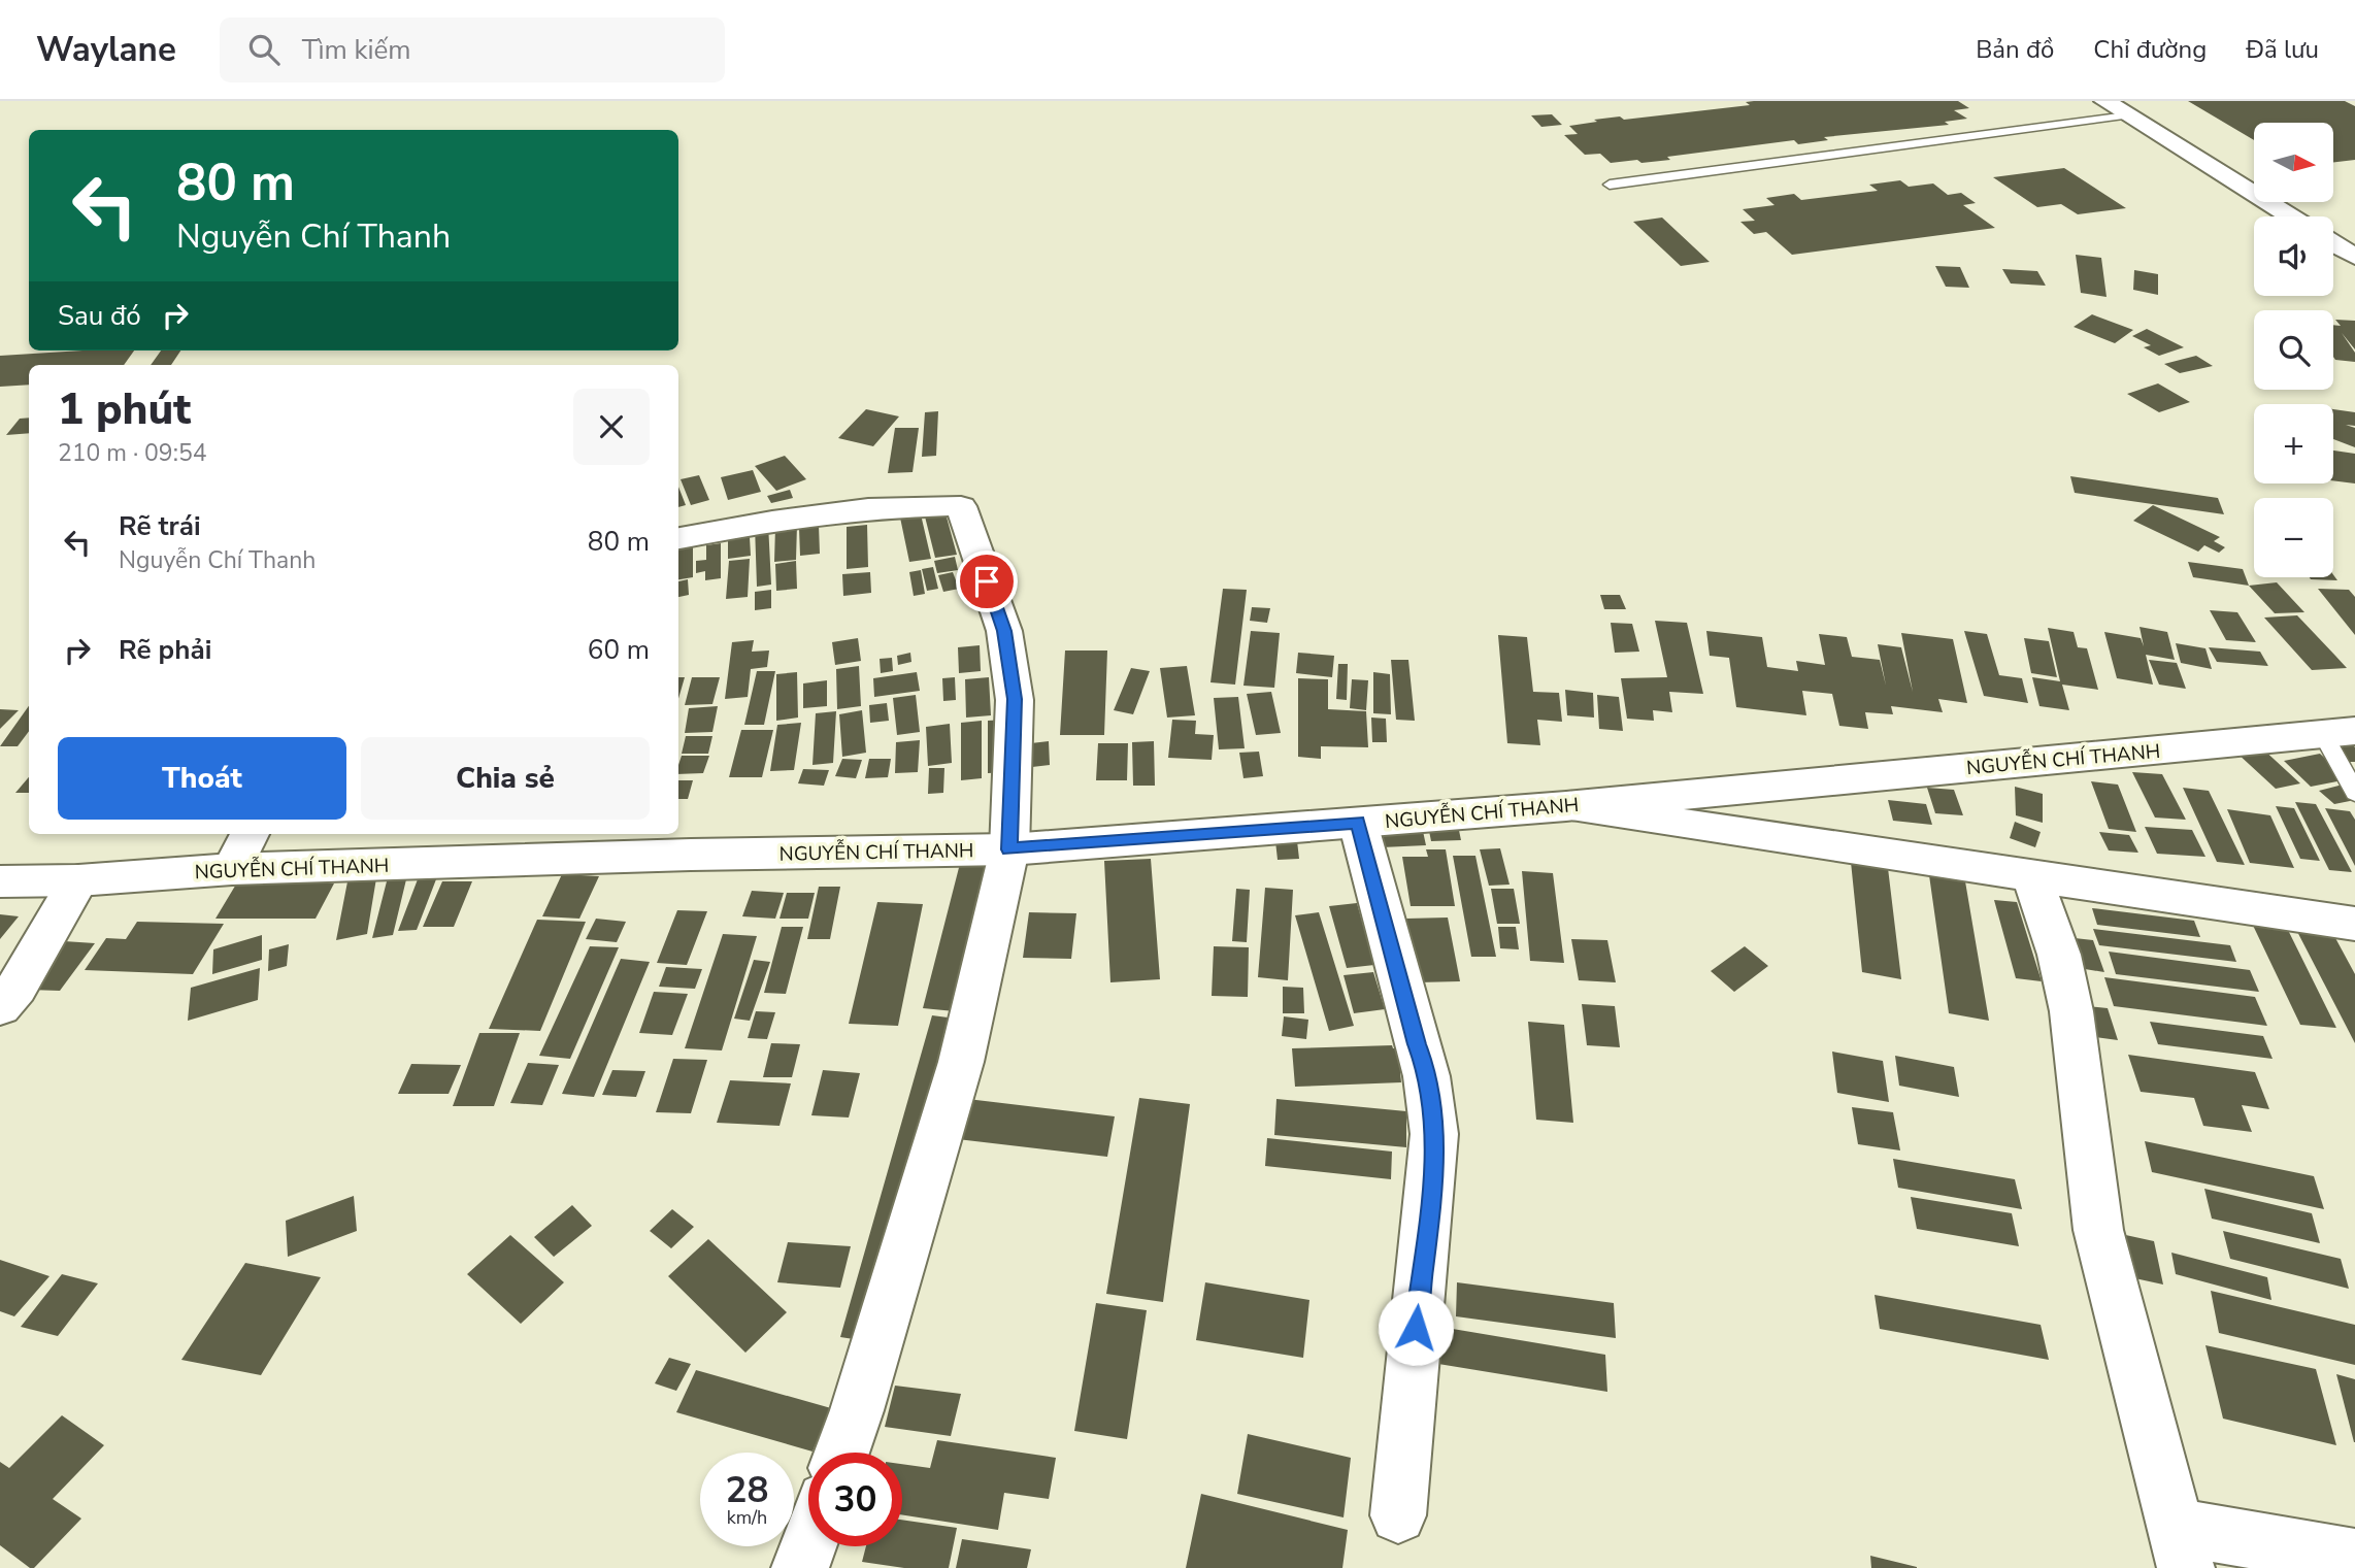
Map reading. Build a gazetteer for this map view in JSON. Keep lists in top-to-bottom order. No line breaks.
{"streets":{"street":["NGUYỄN CHÍ THANH"]},"north":"right","page":{"header":"Waylane","search":"Tìm kiếm","nav":["Bản đồ","Chỉ đường","Đã lưu"],"map_buttons":["+","−"],"turn":["80 m","Nguyễn Chí Thanh"],"then":"Sau đó","heading":["1 phút","210 m · 09:54"],"list":[{"name":"Rẽ trái","note":"Nguyễn Chí Thanh","value":"80 m"},{"name":"Rẽ phải","value":"60 m"}],"buttons":["Thoát","Chia sẻ"],"speed":"28 km/h","limit":"30"}}
